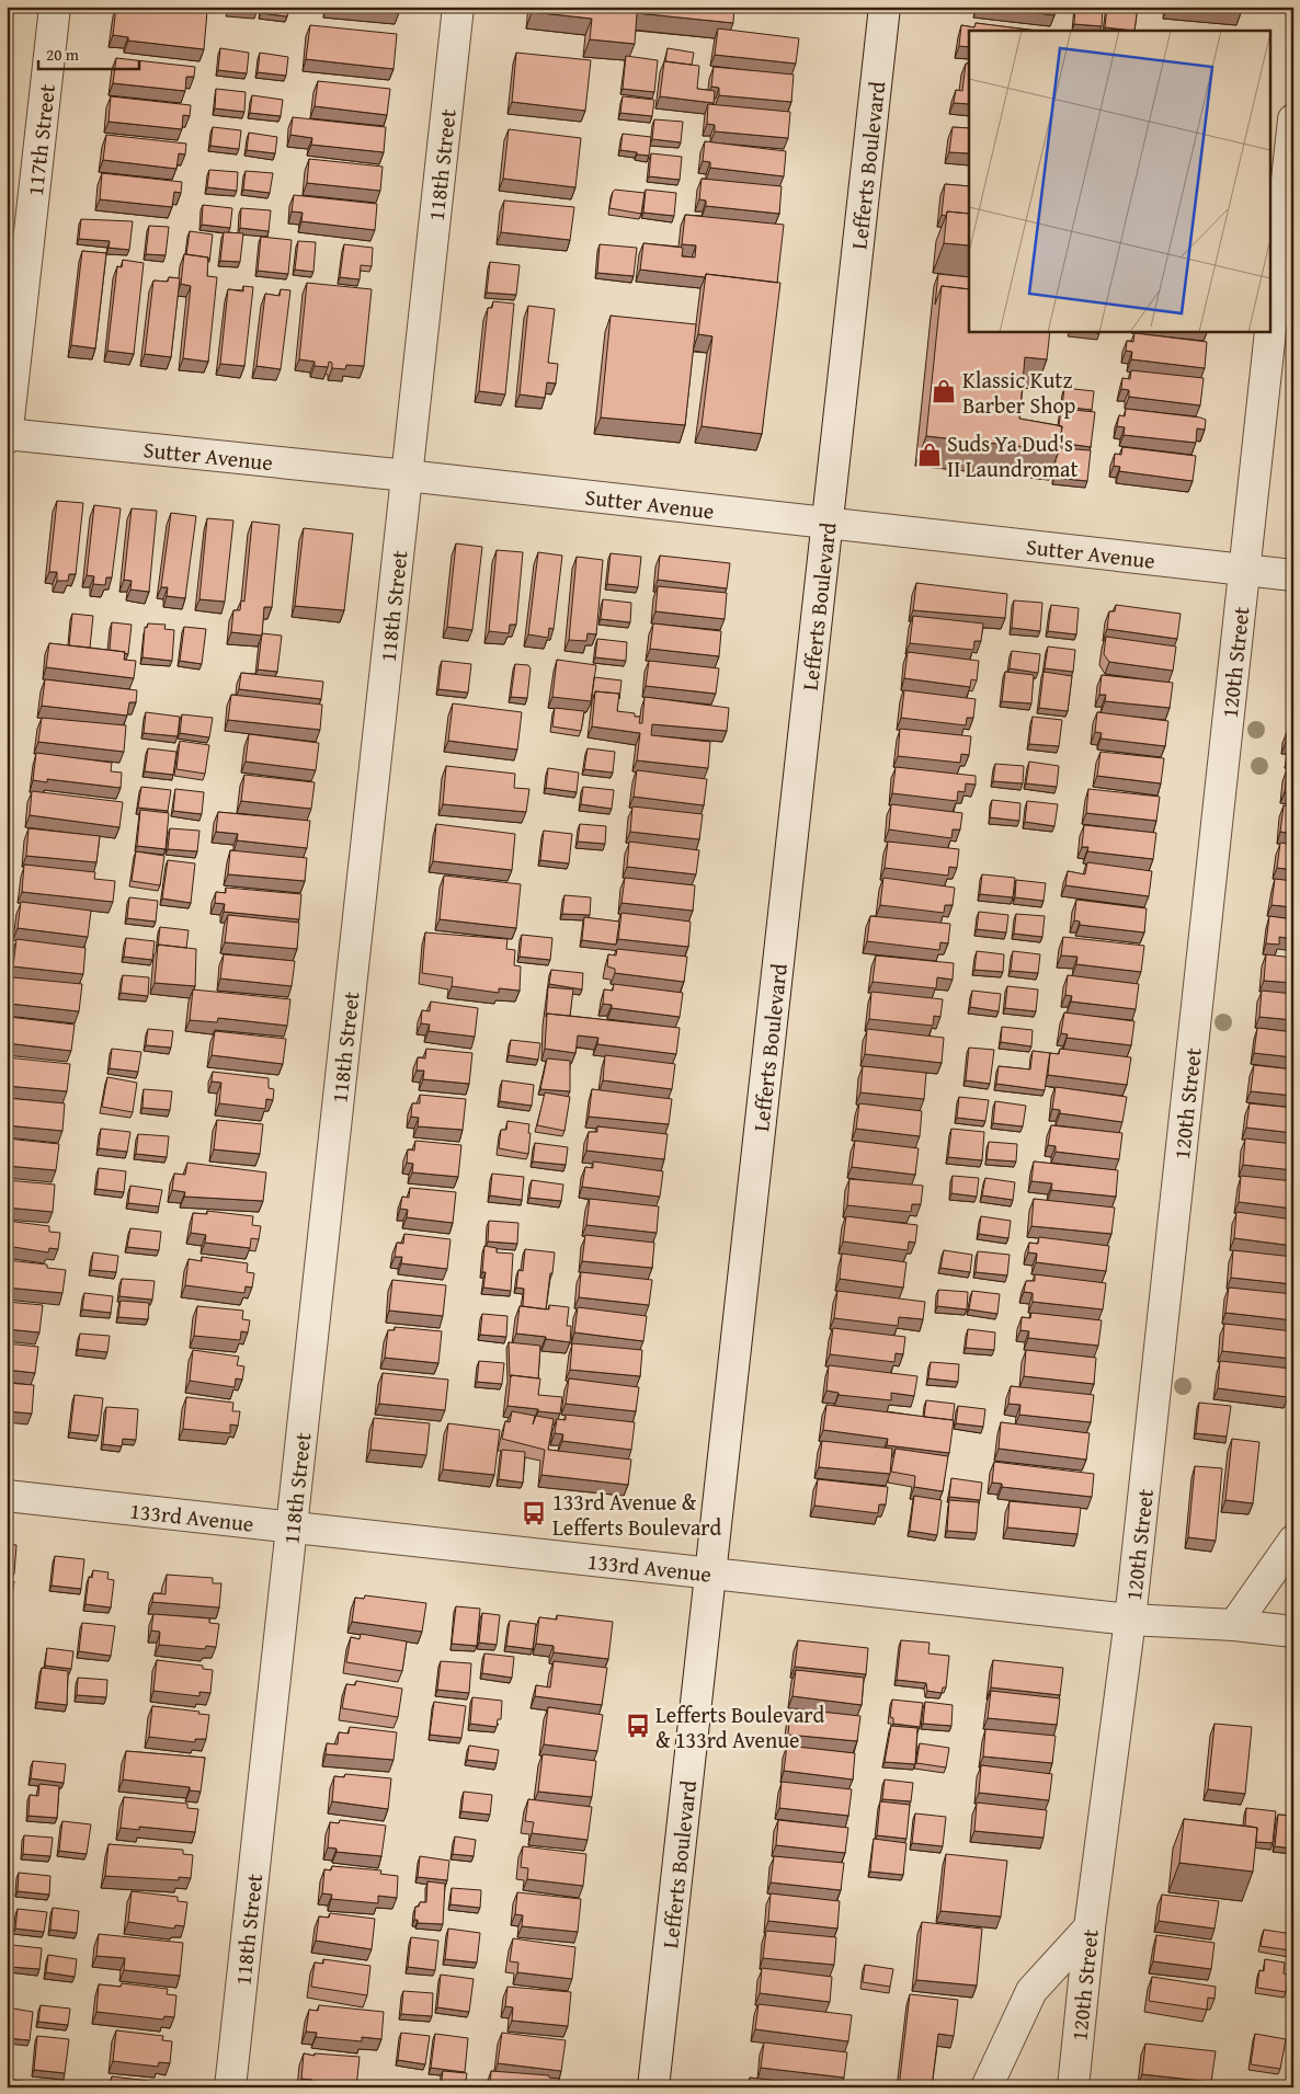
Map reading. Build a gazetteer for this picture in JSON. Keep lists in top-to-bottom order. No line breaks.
{"streets":{"street":["117th Street","118th Street","Lefferts Boulevard","Sutter Avenue","120th Street","133rd Avenue"]},"crossings":[["117th Street","Sutter Avenue"],["118th Street","Sutter Avenue"],["118th Street","133rd Avenue"],["Lefferts Boulevard","Sutter Avenue"],["Lefferts Boulevard","133rd Avenue"],["Sutter Avenue","120th Street"],["120th Street","133rd Avenue"]],"places":{"shop":["Klassic Kutz Barber Shop","Suds Ya Dud's II Laundromat"],"bus stop":["133rd Avenue & Lefferts Boulevard","Lefferts Boulevard & 133rd Avenue"]},"scale_bar":"20 m"}
